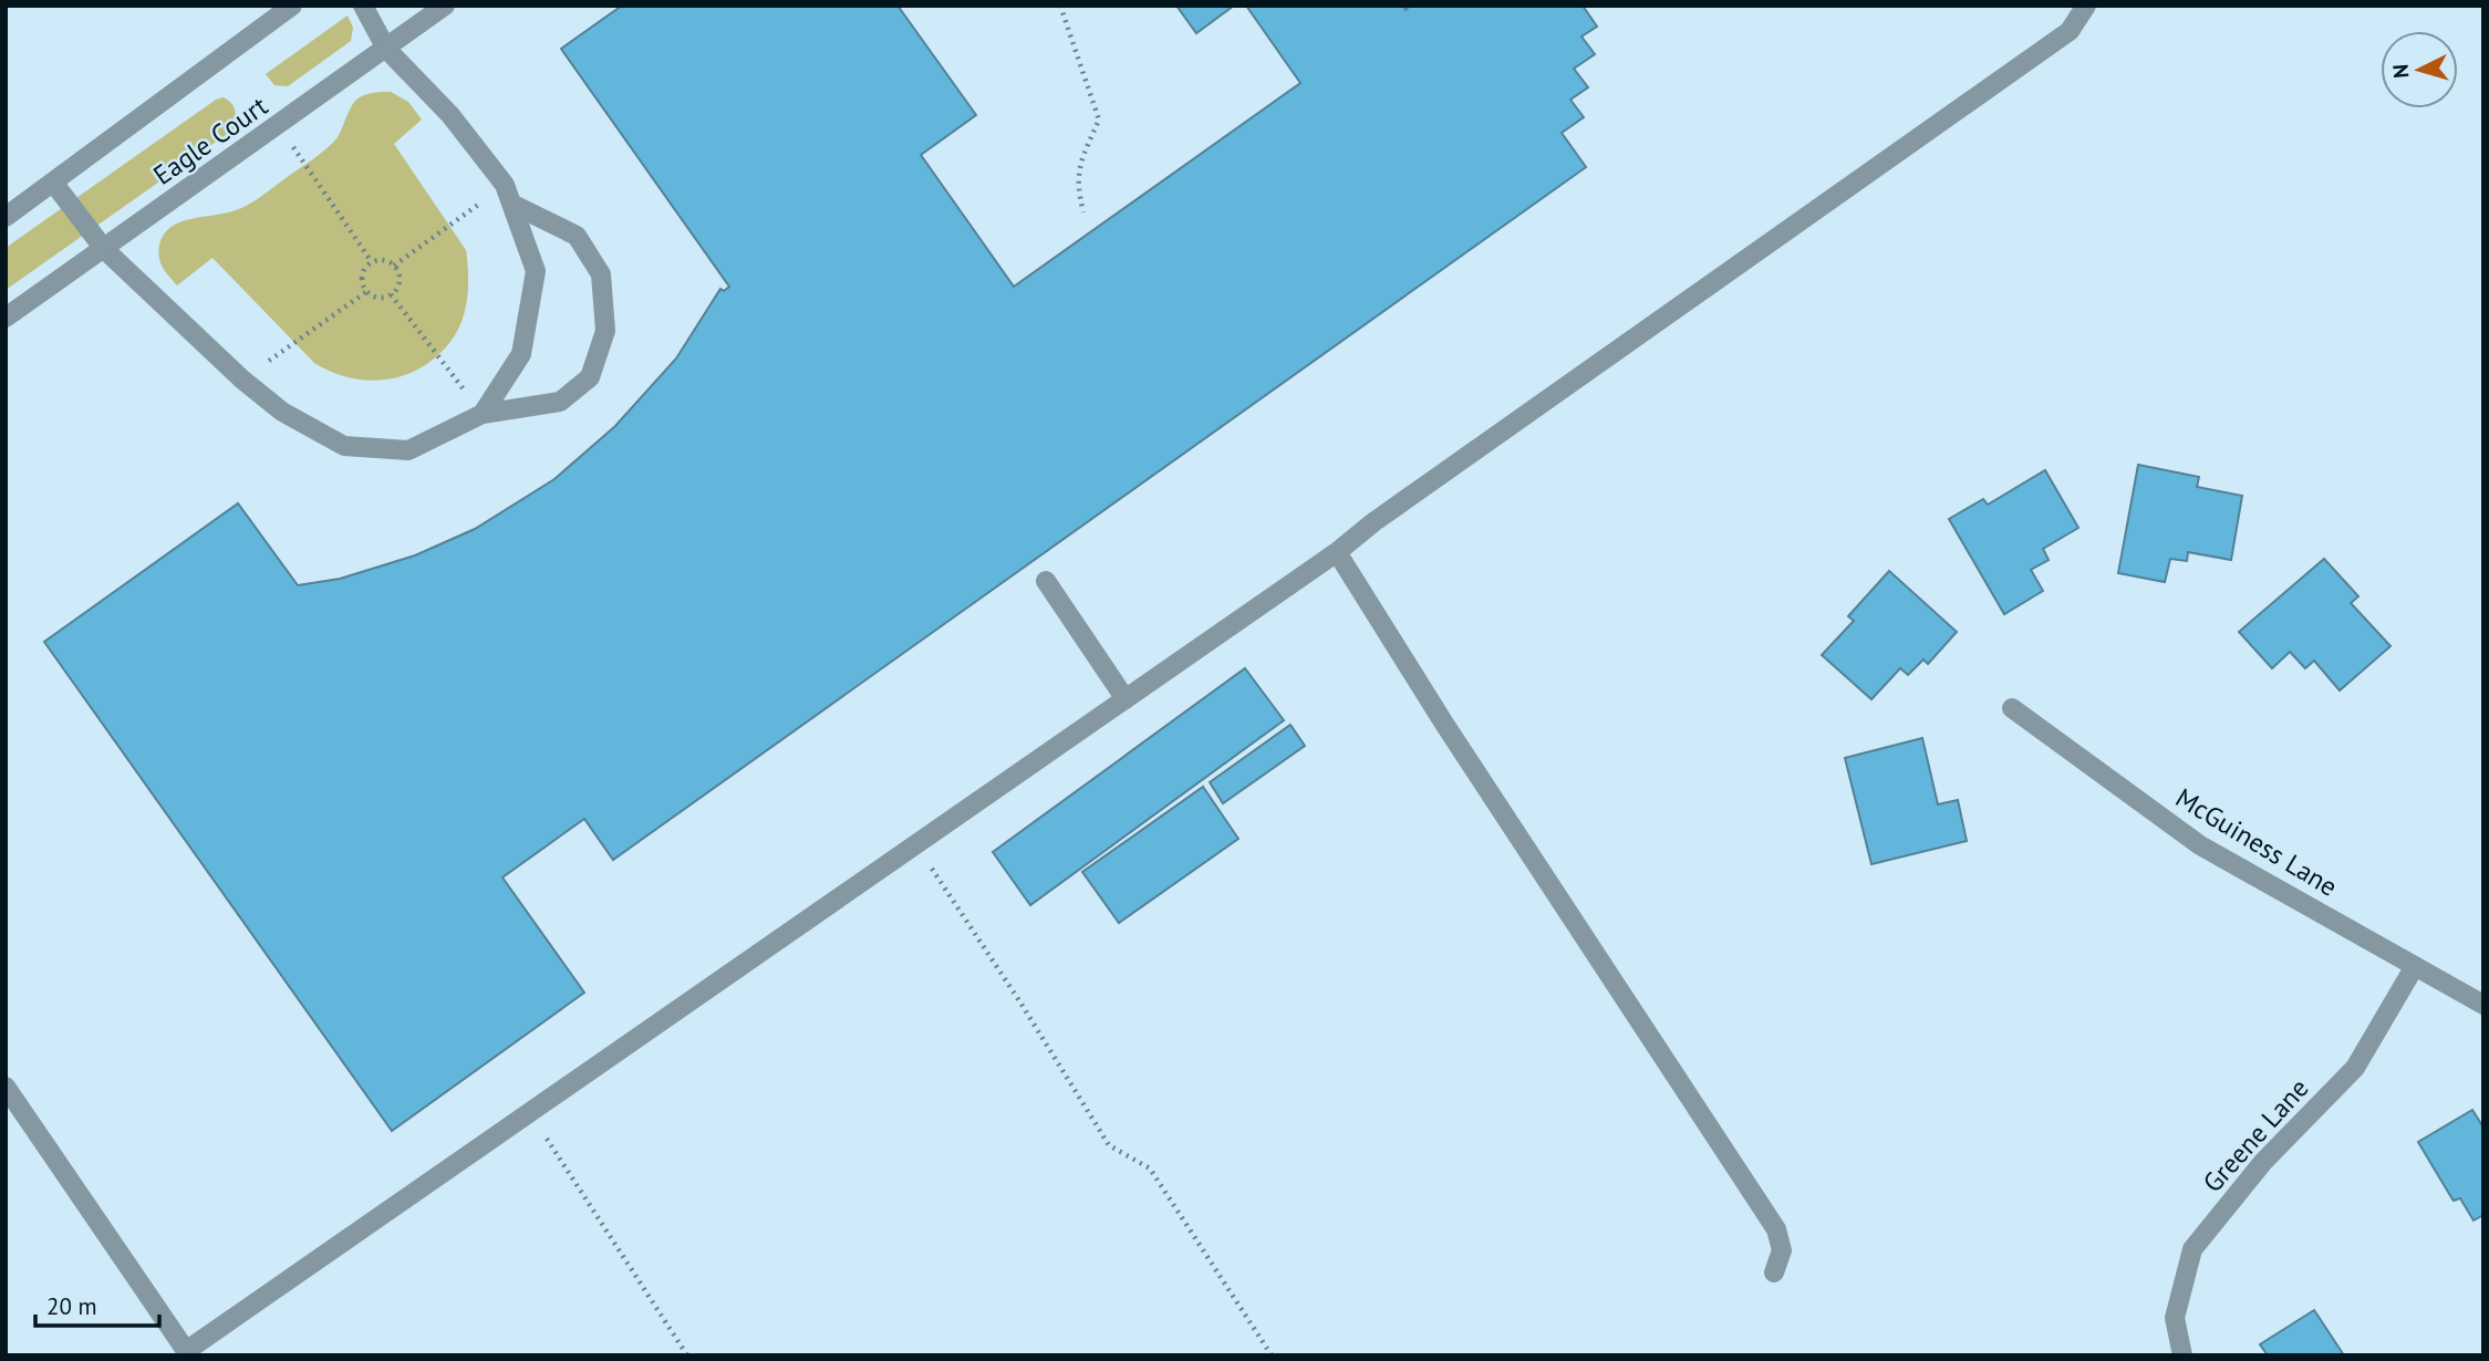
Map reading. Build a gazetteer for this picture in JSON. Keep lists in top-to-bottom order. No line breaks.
{"streets":{"street":["Eagle Court","McGuiness Lane","Greene Lane"]},"crossings":[["McGuiness Lane","Greene Lane"]],"scale_bar":"20 m","north":"left"}
